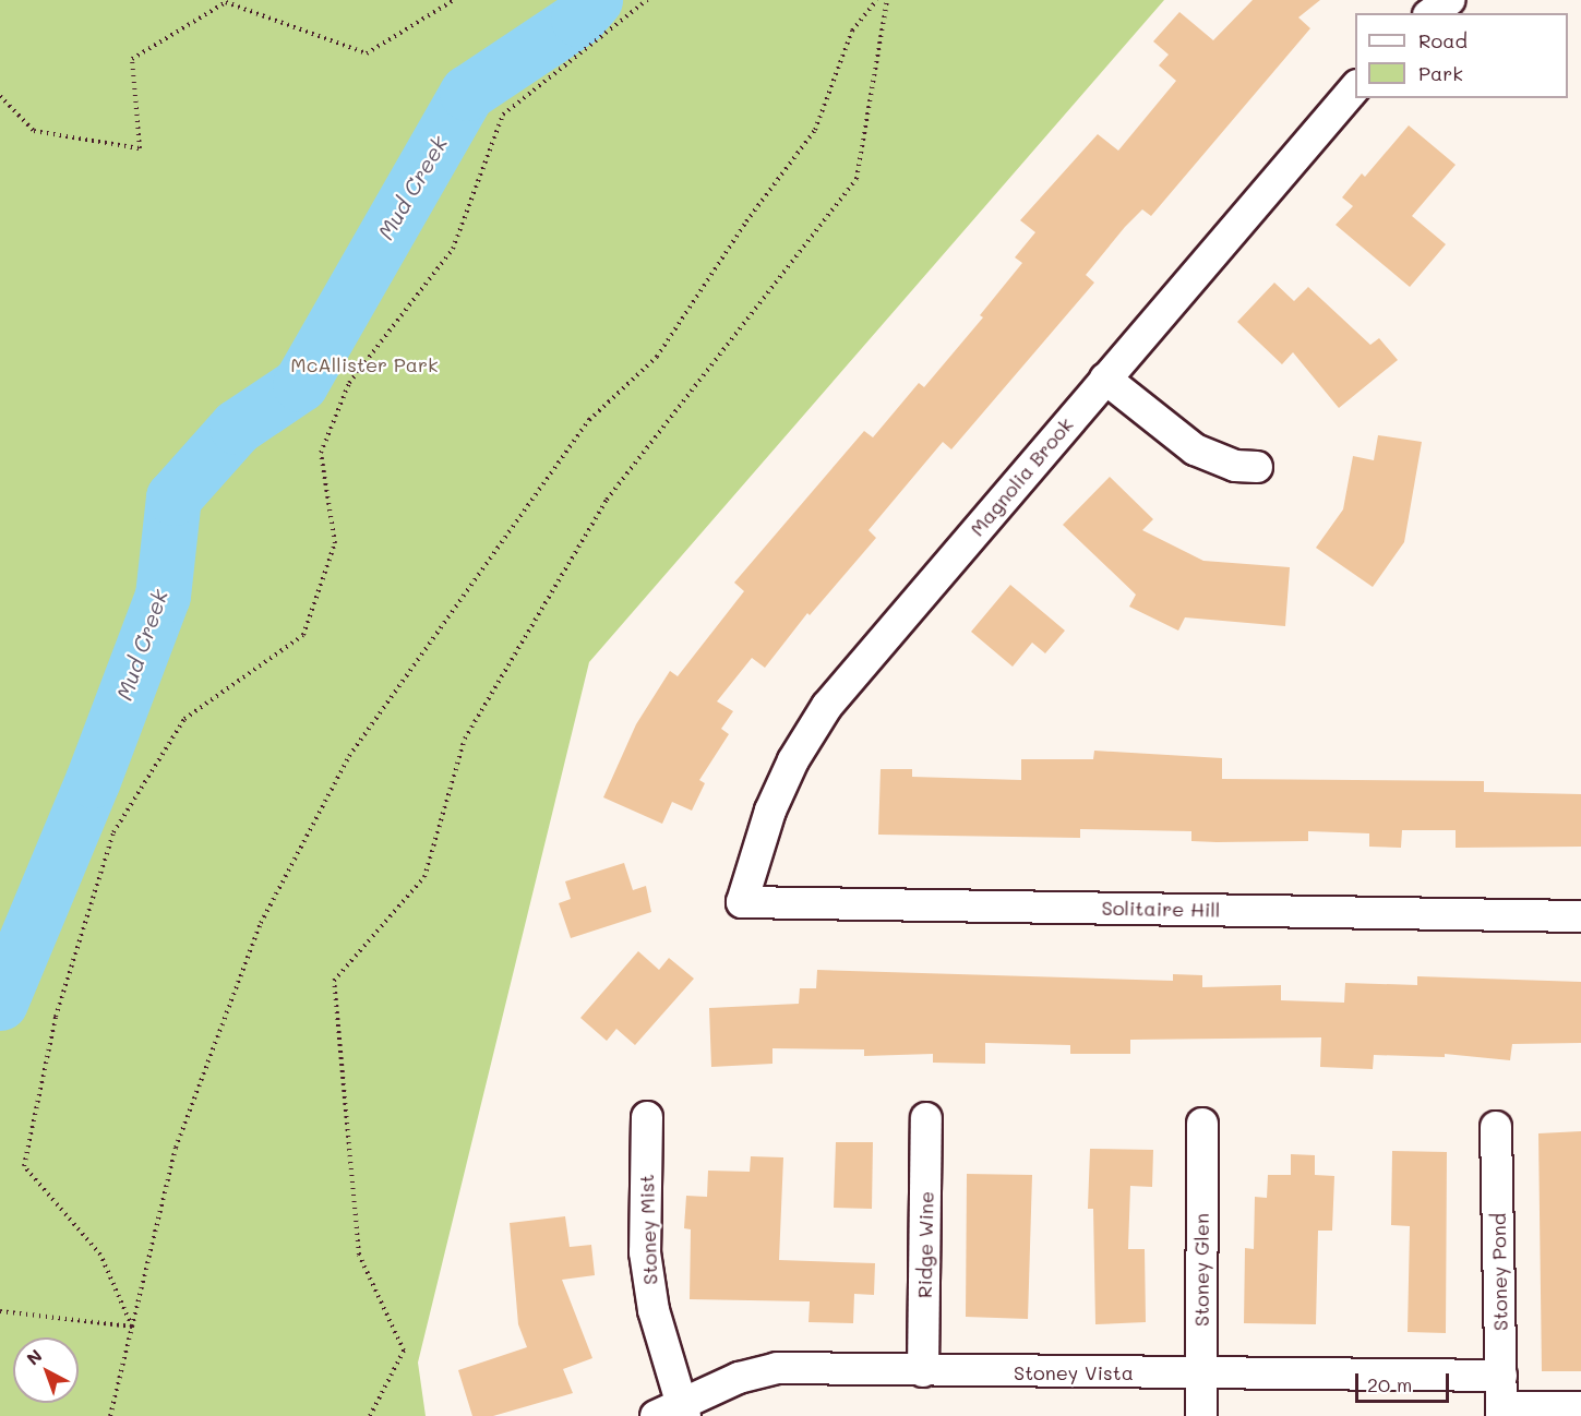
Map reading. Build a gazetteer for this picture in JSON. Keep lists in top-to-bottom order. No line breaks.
{"streets":{"street":["Magnolia Brook","Solitaire Hill","Stoney Mist","Ridge Wine","Stoney Glen","Stoney Pond","Stoney Vista"]},"crossings":[["Magnolia Brook","Solitaire Hill"],["Stoney Mist","Stoney Vista"],["Ridge Wine","Stoney Vista"],["Stoney Glen","Stoney Vista"],["Stoney Pond","Stoney Vista"]],"water":["Mud Creek"],"parks":["McAllister Park"],"legend":["Road","Park"],"scale_bar":"20 m","north":"top left"}
